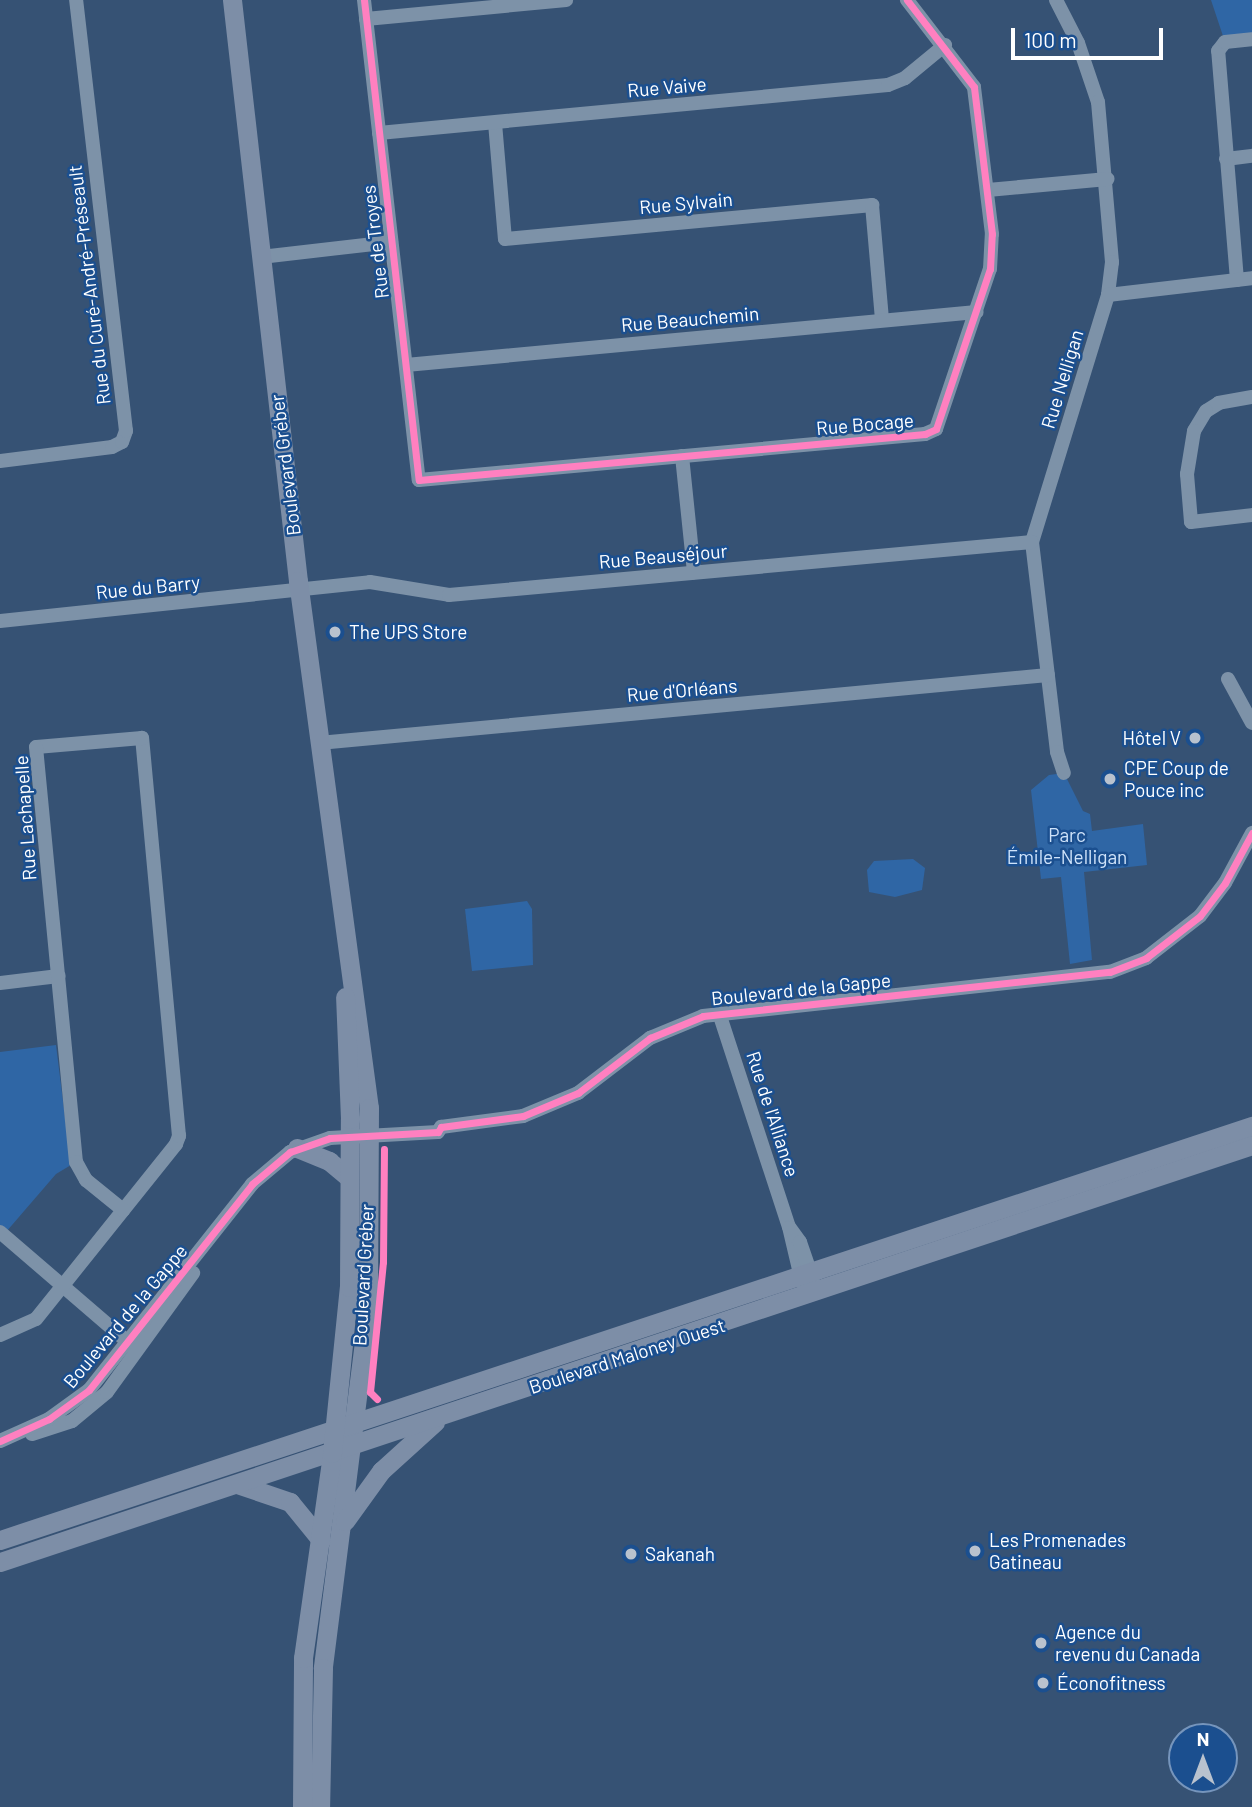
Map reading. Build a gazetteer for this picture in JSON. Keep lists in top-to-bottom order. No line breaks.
{"streets":{"main road":["Boulevard Gréber","Boulevard Maloney Ouest"],"street":["Rue Vaive","Rue Sylvain","Rue de Troyes","Rue du Curé-André-Préseault","Rue Beauchemin","Rue Nelligan","Rue Bocage","Rue Beauséjour","Rue du Barry","Rue d'Orléans","Rue Lachapelle","Boulevard de la Gappe","Rue de l'Alliance"]},"crossings":[["Rue Vaive","Rue Sylvain"],["Rue Vaive","Rue de Troyes"],["Rue Vaive","Rue Bocage"],["Rue Sylvain","Rue Beauchemin"],["Rue de Troyes","Rue Beauchemin"],["Rue de Troyes","Rue Bocage"],["Rue Beauchemin","Rue Bocage"],["Rue Nelligan","Rue Beauséjour"],["Rue Nelligan","Rue d'Orléans"],["Boulevard Gréber","Rue Beauséjour"],["Boulevard Gréber","Rue du Barry"],["Boulevard Gréber","Rue d'Orléans"],["Boulevard Gréber","Boulevard de la Gappe"],["Boulevard Gréber","Boulevard Maloney Ouest"],["Rue Beauséjour","Rue du Barry"],["Boulevard de la Gappe","Rue de l'Alliance"],["Rue de l'Alliance","Boulevard Maloney Ouest"]],"parks":["Parc Émile-Nelligan"],"places":["The UPS Store","Hôtel V","CPE Coup de Pouce inc","Les Promenades Gatineau","Sakanah","Agence du revenu du Canada","Éconofitness"],"scale_bar":"100 m","north":"top"}
